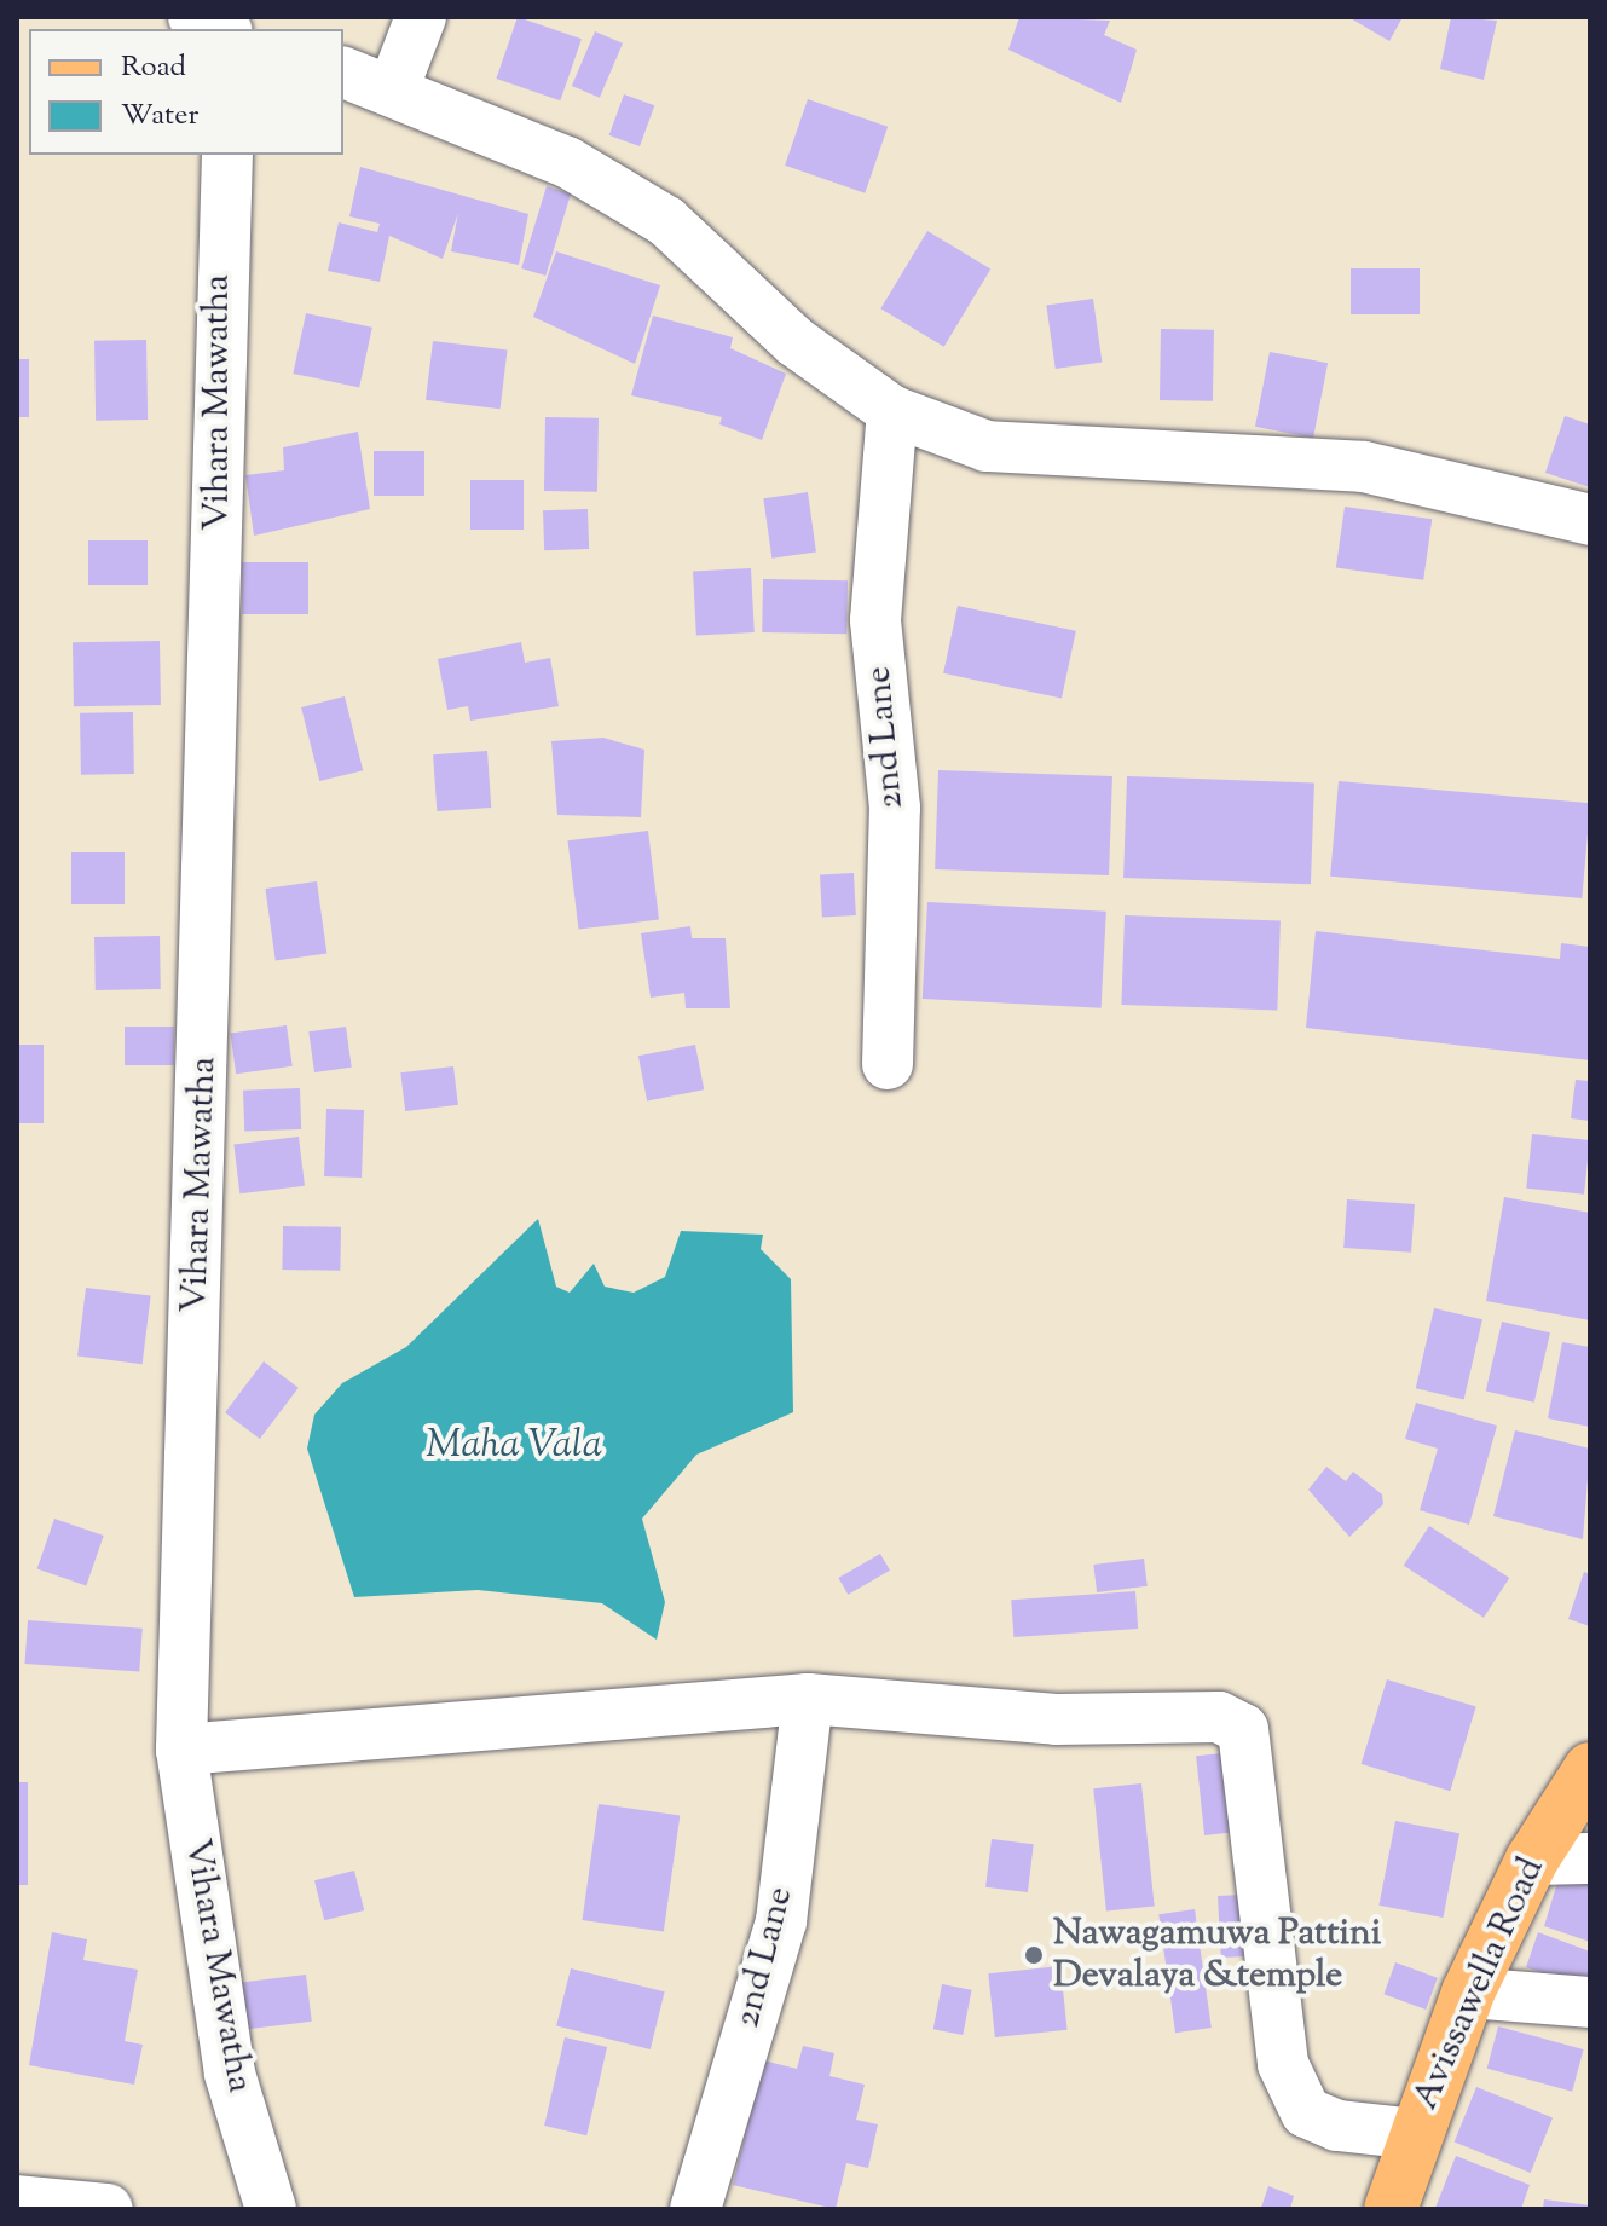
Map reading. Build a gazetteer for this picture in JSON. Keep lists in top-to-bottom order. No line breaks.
{"streets":{"main road":["Avissawella Road"],"street":["Vihara Mawatha","2nd Lane"]},"water":["Maha Vala"],"places":["Nawagamuwa Pattini Devalaya &temple"],"legend":["Road","Water"]}
